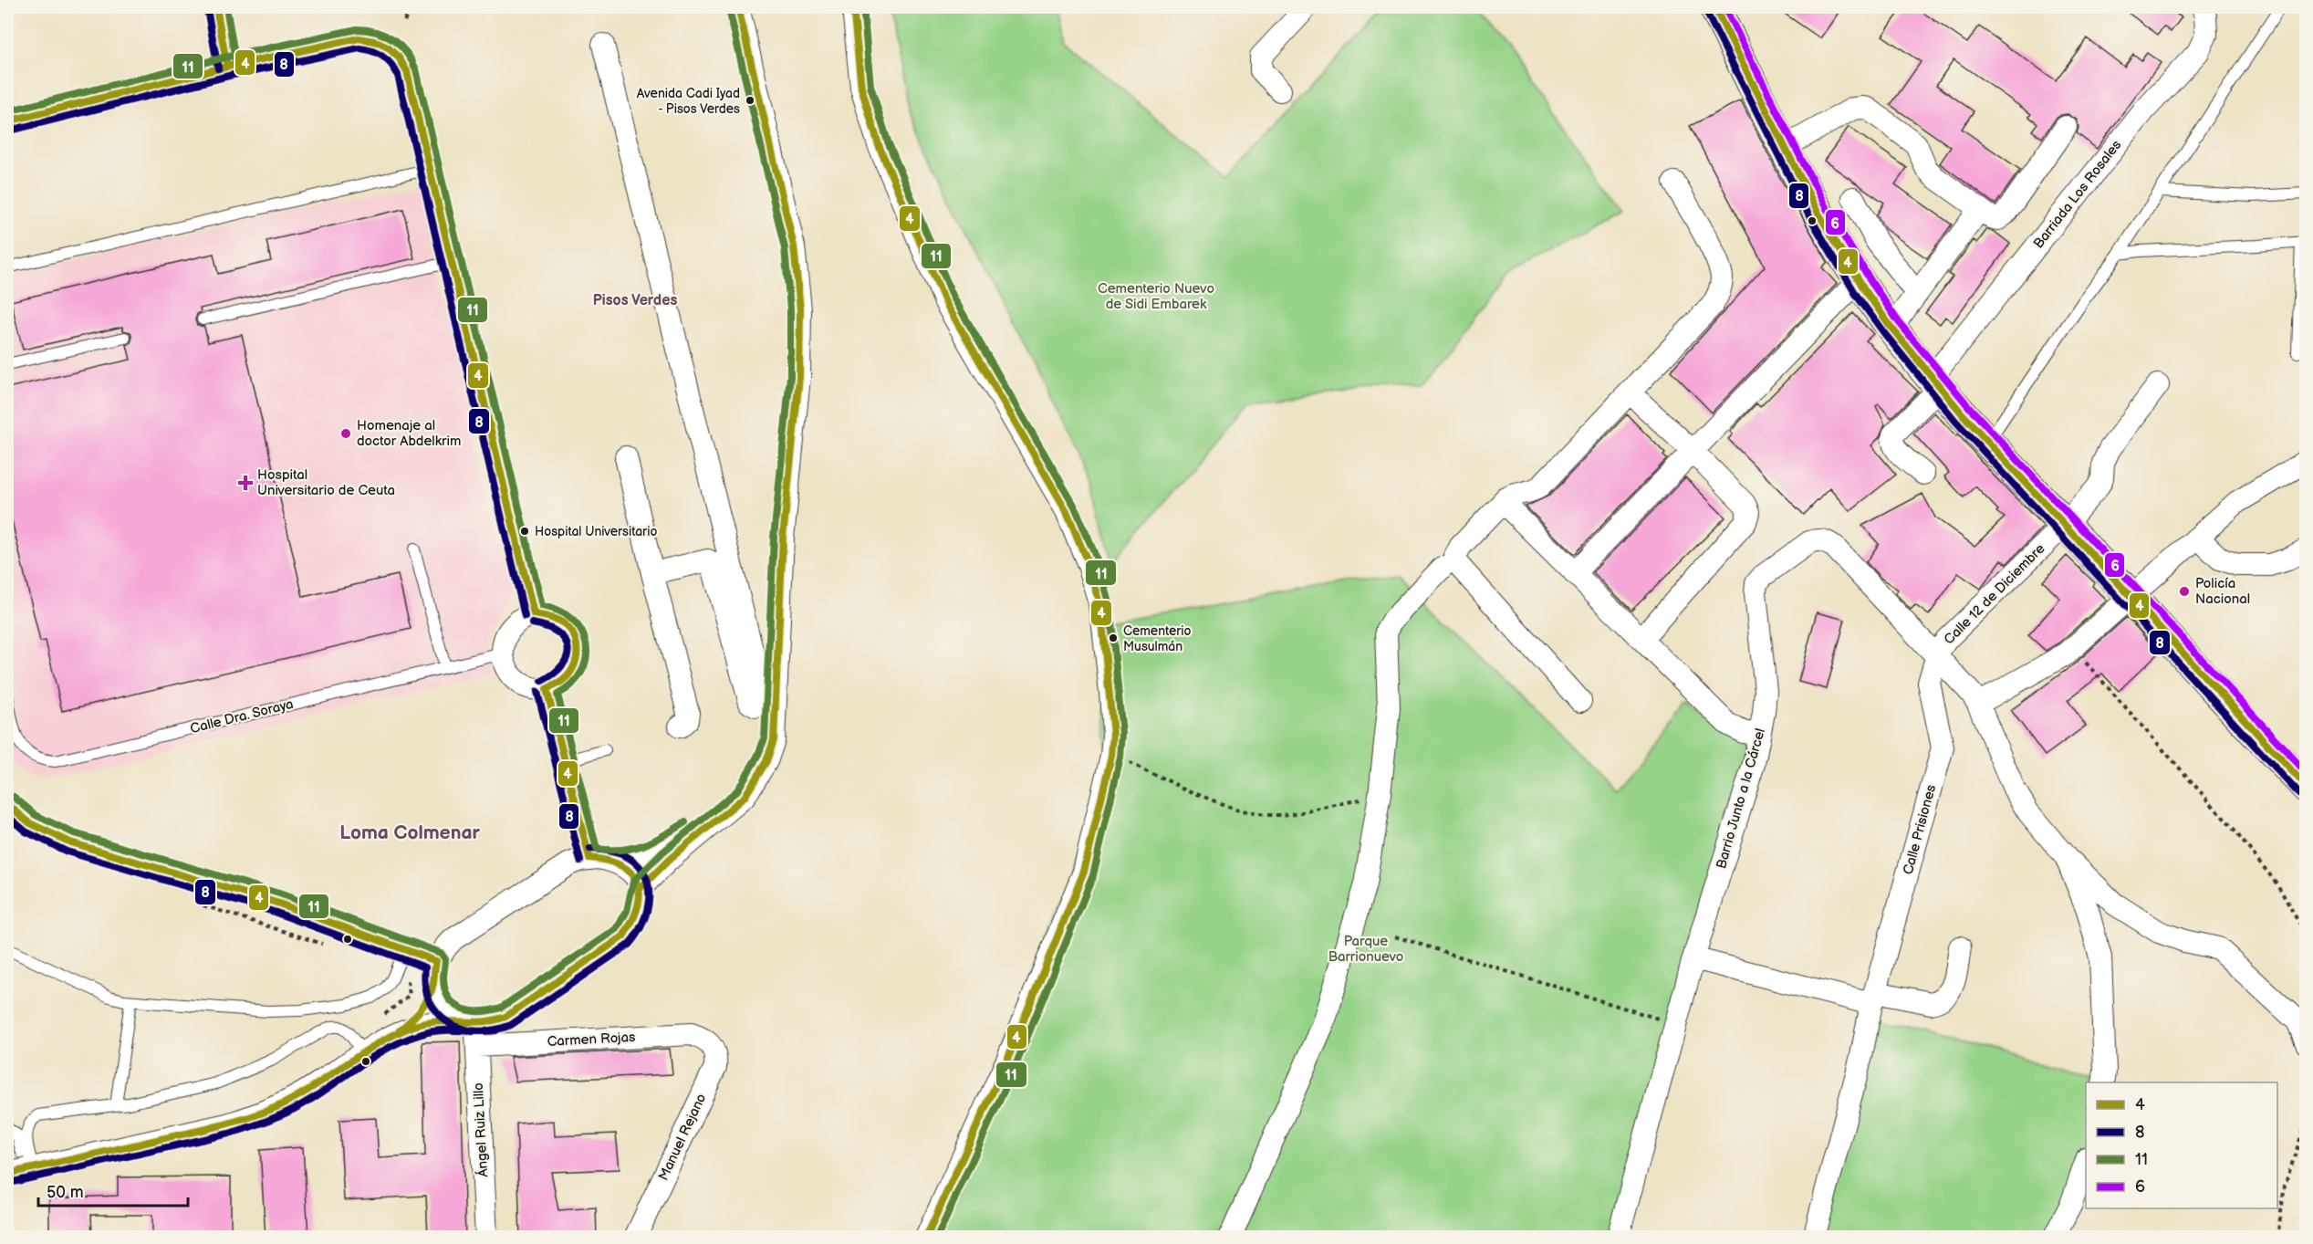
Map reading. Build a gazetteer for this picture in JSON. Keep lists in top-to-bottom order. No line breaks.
{"streets":{"street":["Barriada Los Rosales","Calle 12 de Diciembre","Barrio Junto a la Cárcel","Calle Prisiones","Carmen Rojas","Ángel Ruiz Lillo","Manuel Rejano"],"lane":["Calle Dra. Soraya"]},"crossings":[["Calle 12 de Diciembre","Barrio Junto a la Cárcel"],["Calle 12 de Diciembre","Calle Prisiones"],["Barrio Junto a la Cárcel","Calle Prisiones"],["Carmen Rojas","Ángel Ruiz Lillo"],["Carmen Rojas","Manuel Rejano"]],"districts":["Pisos Verdes","Loma Colmenar"],"parks":["Cementerio Nuevo de Sidi Embarek","Parque Barrionuevo"],"places":{"other":["Avenida Cadi Iyad - Pisos Verdes","Homenaje al doctor Abdelkrim","Hospital Universitario","Policía Nacional","Cementerio Musulmán"],"health":["Hospital Universitario de Ceuta"]},"lines":["transit line 4","transit line 11","transit line 6","transit line 8"],"legend":["4","8","11","6"],"scale_bar":"50 m"}
